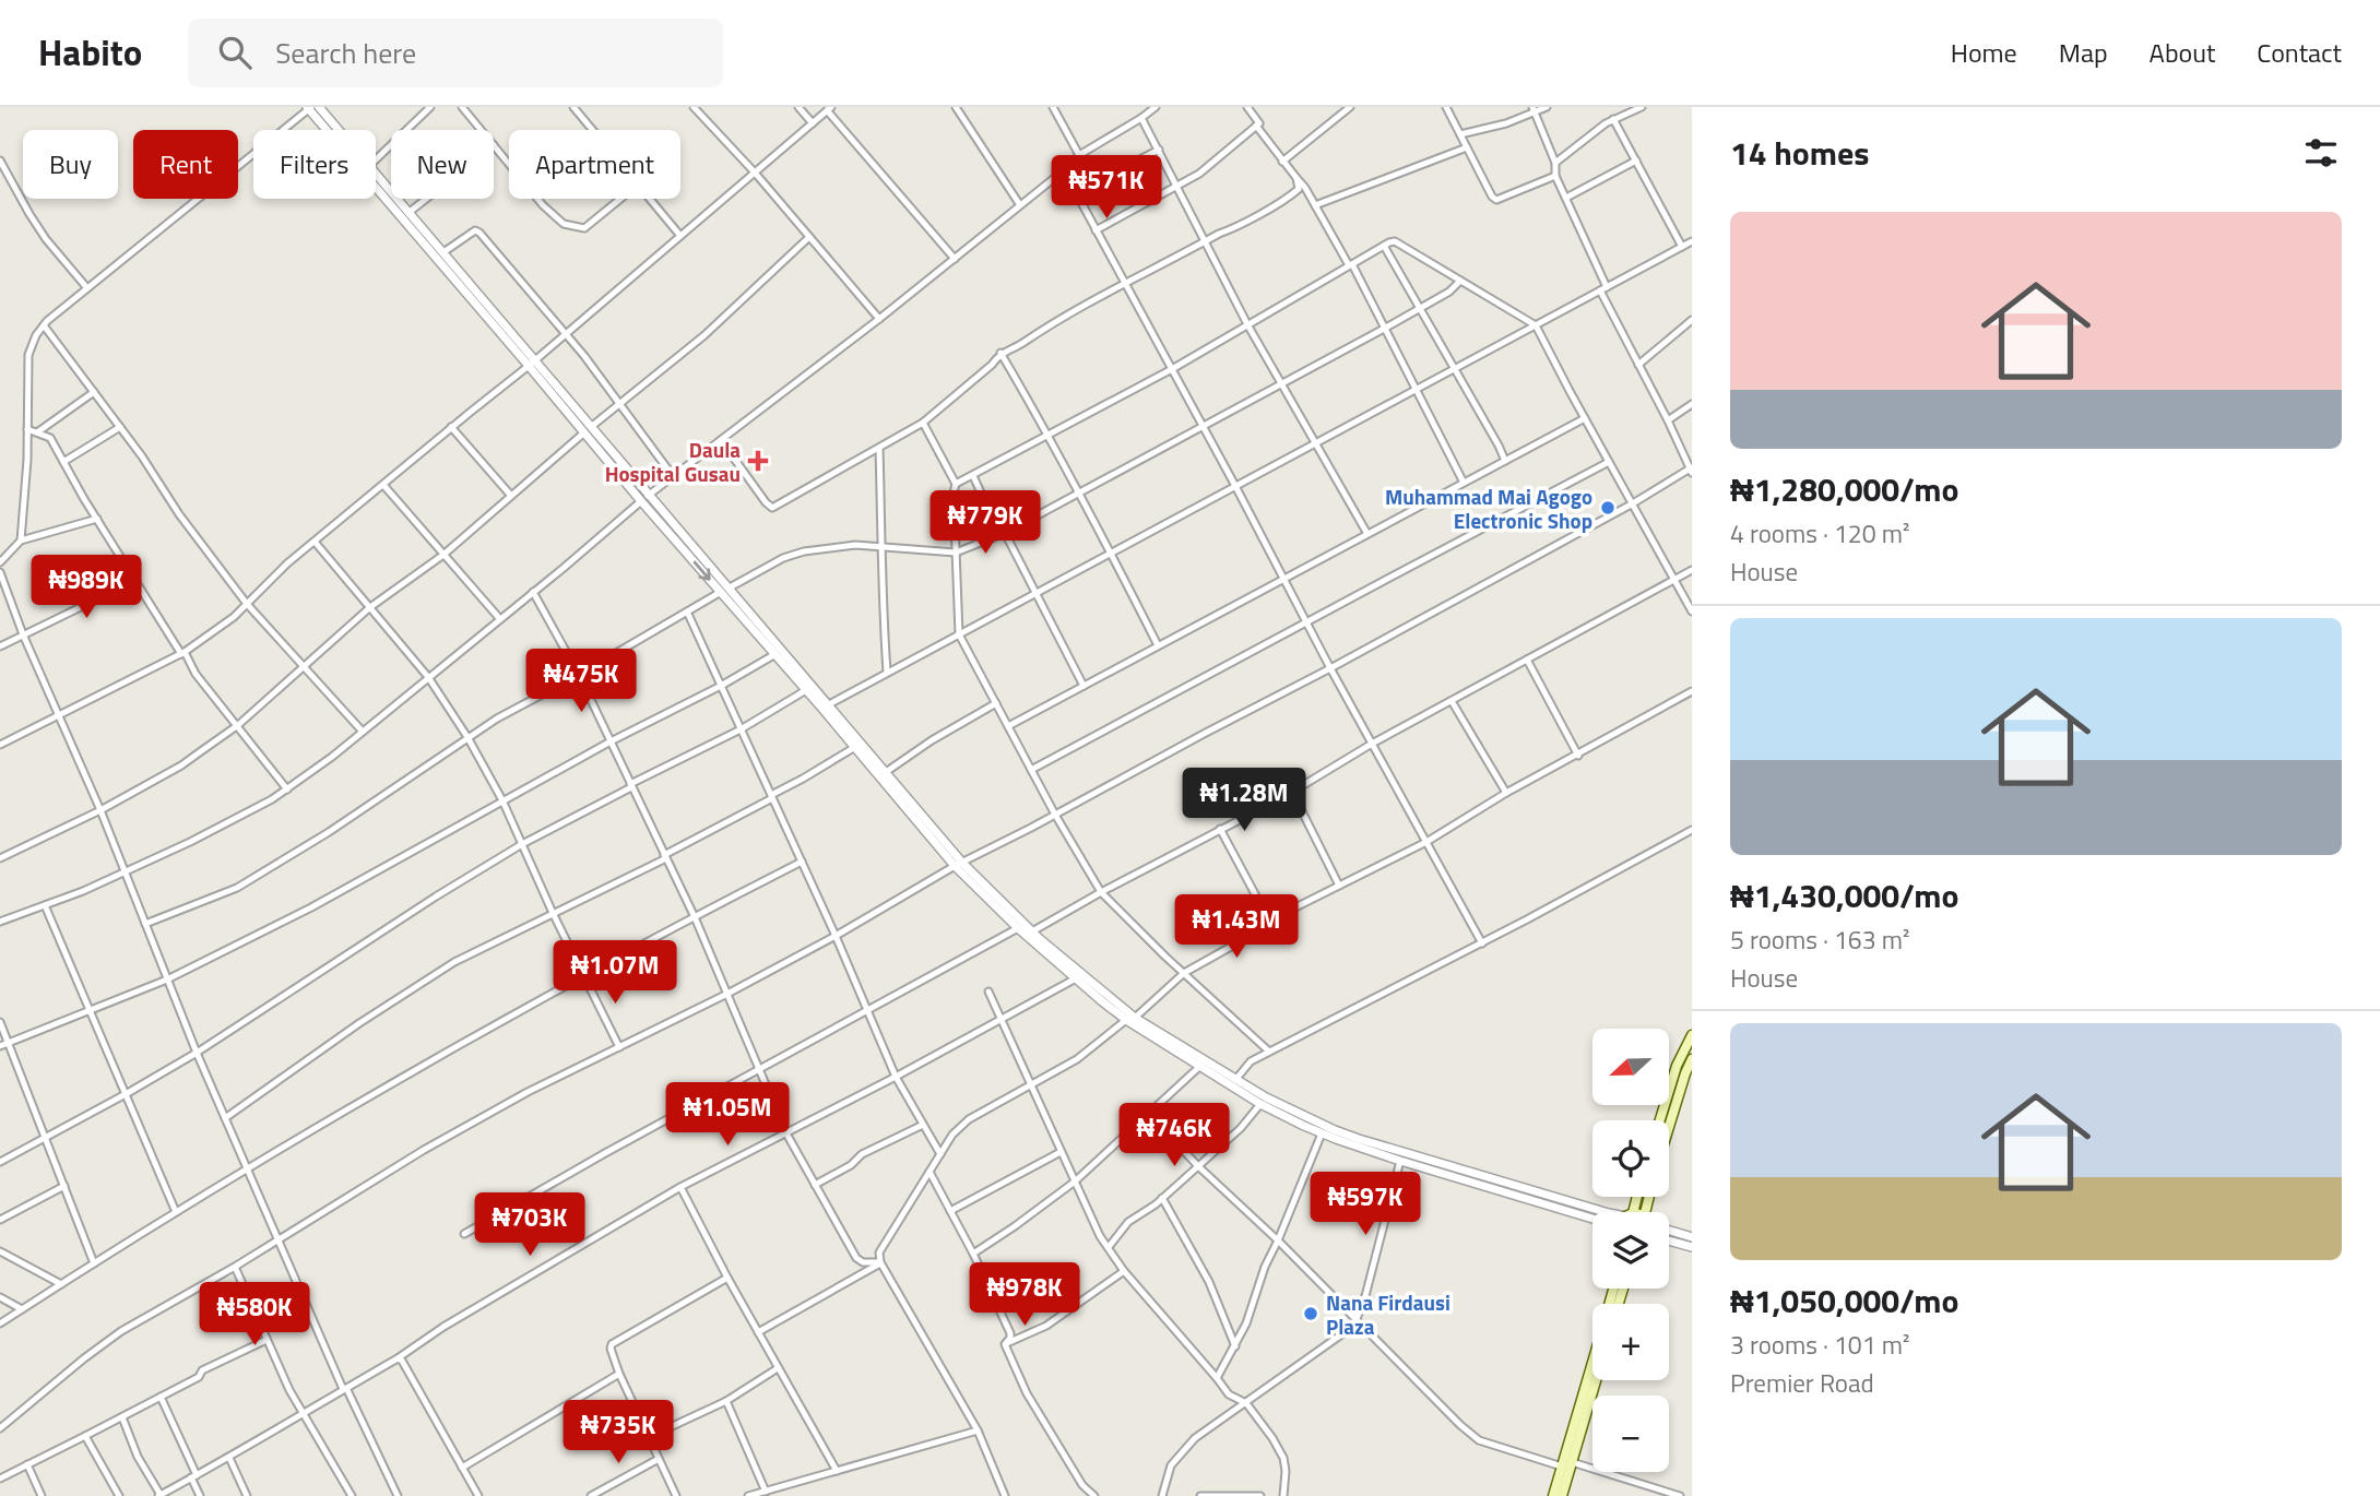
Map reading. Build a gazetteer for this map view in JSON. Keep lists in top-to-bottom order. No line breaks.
{"places":{"health":["Daula Hospital Gusau"],"other":["Muhammad Mai Agogo Electronic Shop","Nana Firdausi Plaza"]},"north":"left","page":{"header":"Habito","search":"Search here","nav":["Home","Map","About","Contact"],"heading":"14 homes","chip":["Buy","Rent","Filters","New","Apartment"],"price":["₦571K","₦779K","₦989K","₦475K","₦1.28M","₦1.43M","₦1.07M","₦1.05M","₦746K","₦597K","₦703K","₦978K","₦580K","₦735K"],"list":[{"name":"₦1,280,000/mo","note":"4 rooms · 120 m² · House"},{"name":"₦1,430,000/mo","note":"5 rooms · 163 m² · House"},{"name":"₦1,050,000/mo","note":"3 rooms · 101 m² · Premier Road"}],"map_buttons":["+","−"]}}
